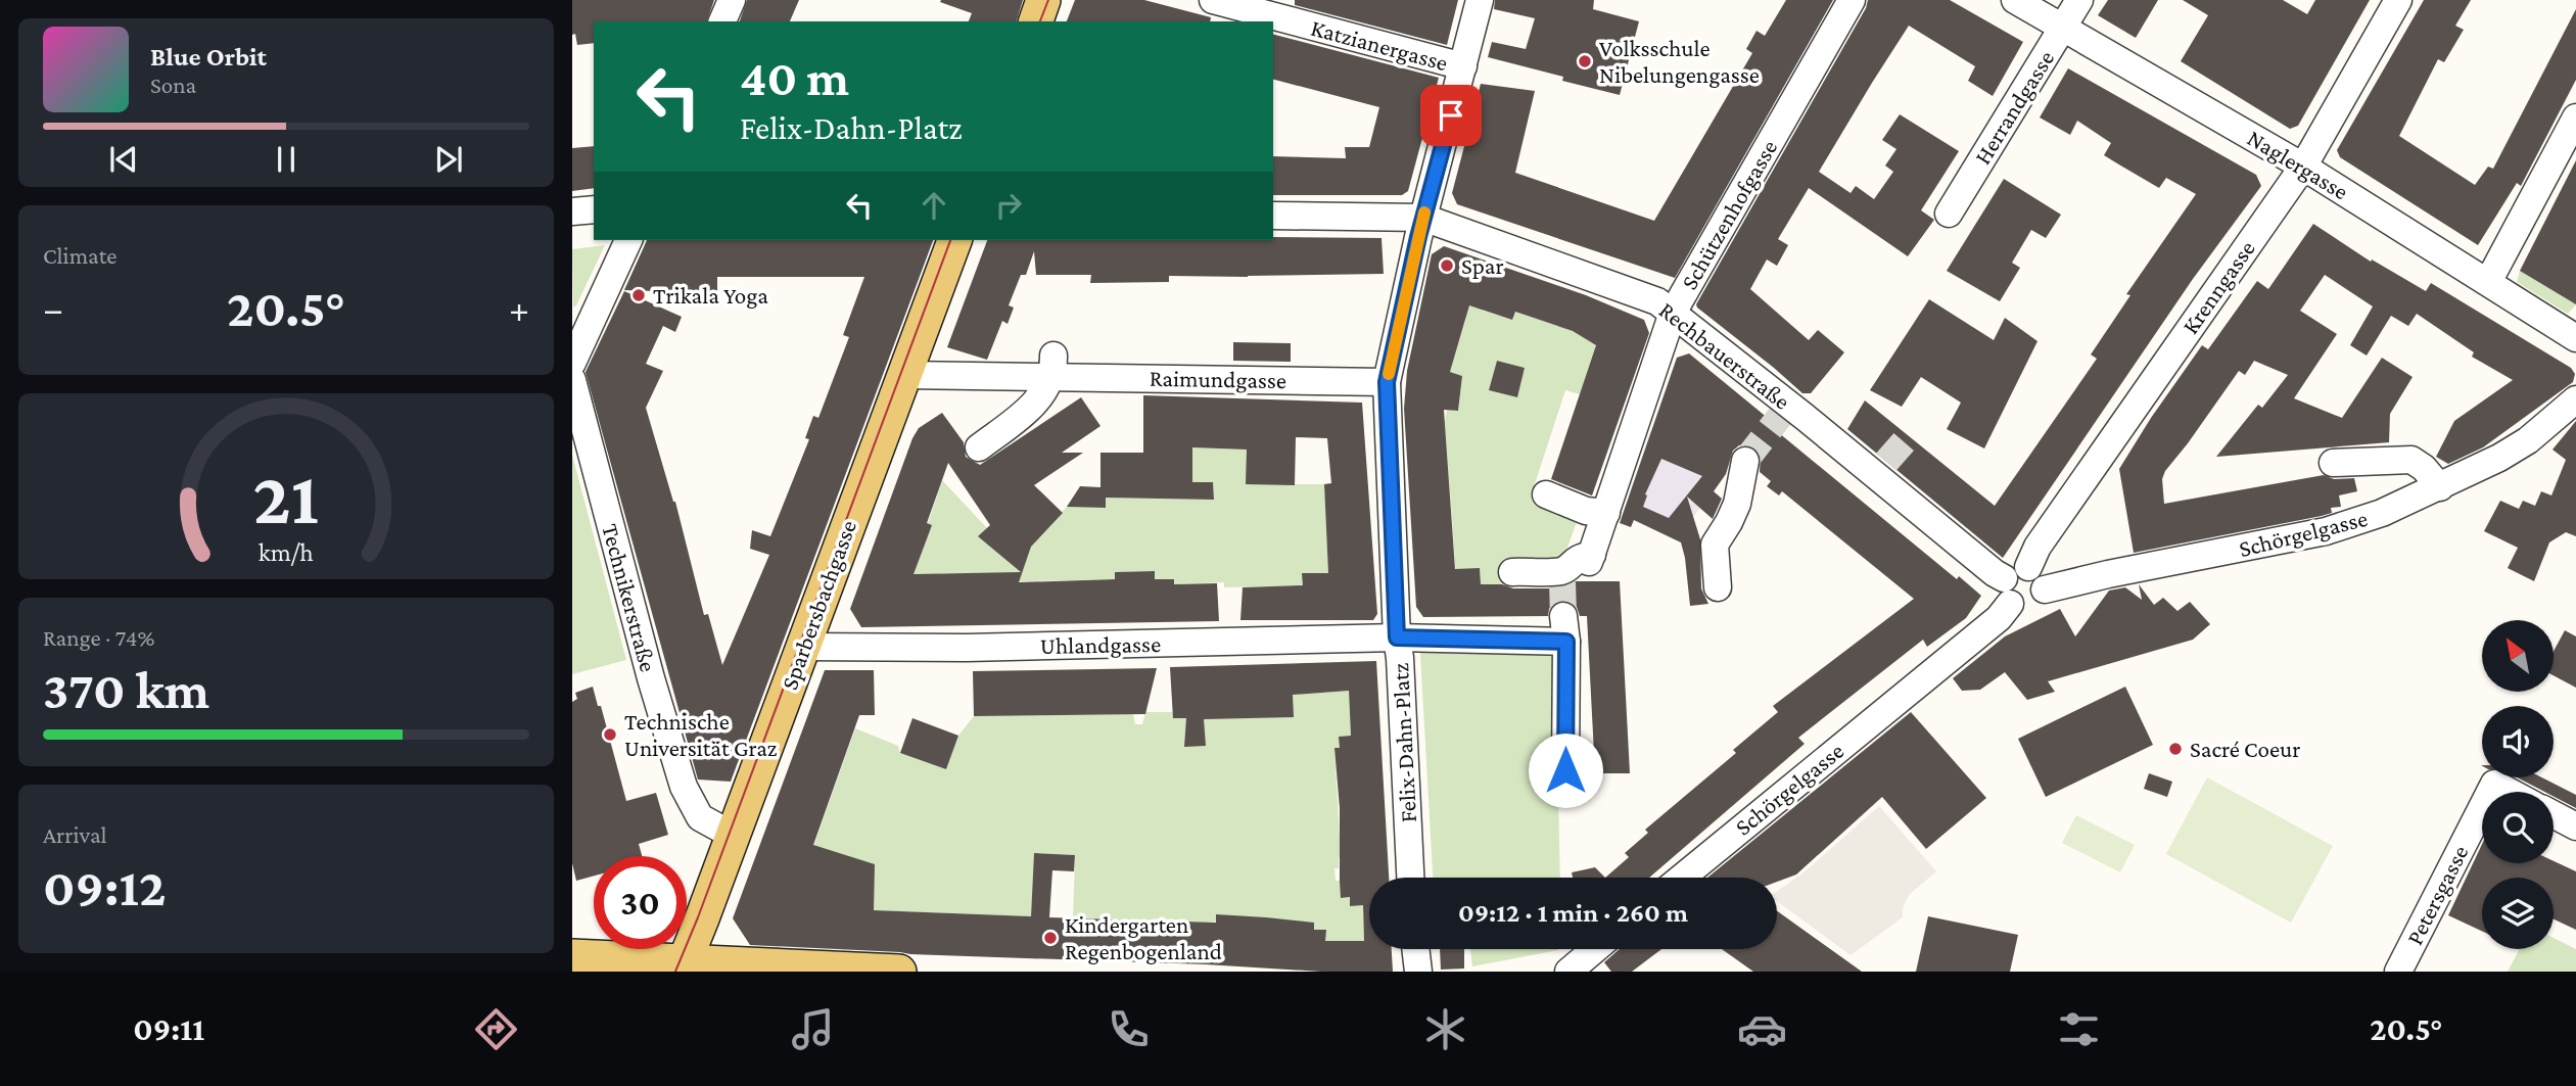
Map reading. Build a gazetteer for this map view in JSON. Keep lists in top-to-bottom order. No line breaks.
{"streets":{"main road":["Sparbersbachgasse"],"street":["Katzianergasse","Herrandgasse","Naglergasse","Schützenhofgasse","Krenngasse","Rechbauerstraße","Raimundgasse","Schörgelgasse","Technikerstraße","Uhlandgasse","Felix-Dahn-Platz","Petersgasse"]},"crossings":[["Herrandgasse","Naglergasse"],["Naglergasse","Krenngasse"],["Schützenhofgasse","Rechbauerstraße"],["Krenngasse","Rechbauerstraße"],["Krenngasse","Schörgelgasse"],["Rechbauerstraße","Schörgelgasse"],["Raimundgasse","Sparbersbachgasse"],["Technikerstraße","Sparbersbachgasse"],["Sparbersbachgasse","Uhlandgasse"],["Uhlandgasse","Felix-Dahn-Platz"]],"places":["Volksschule Nibelungengasse","Spar","Trikala Yoga","Technische Universität Graz","Sacré Coeur","Kindergarten Regenbogenland"],"north":"top left","page":{"turn":["40 m","Felix-Dahn-Platz"],"song":["Blue Orbit","Sona"],"tile":["Climate",["Range · 74%","370 km"],["Arrival","09:12"]],"heat":["−","20.5°","+"],"limit":"30","trip":"09:12 · 1 min · 260 m","tabs":["09:11","20.5°"],"gauge":["21","km/h"]}}
